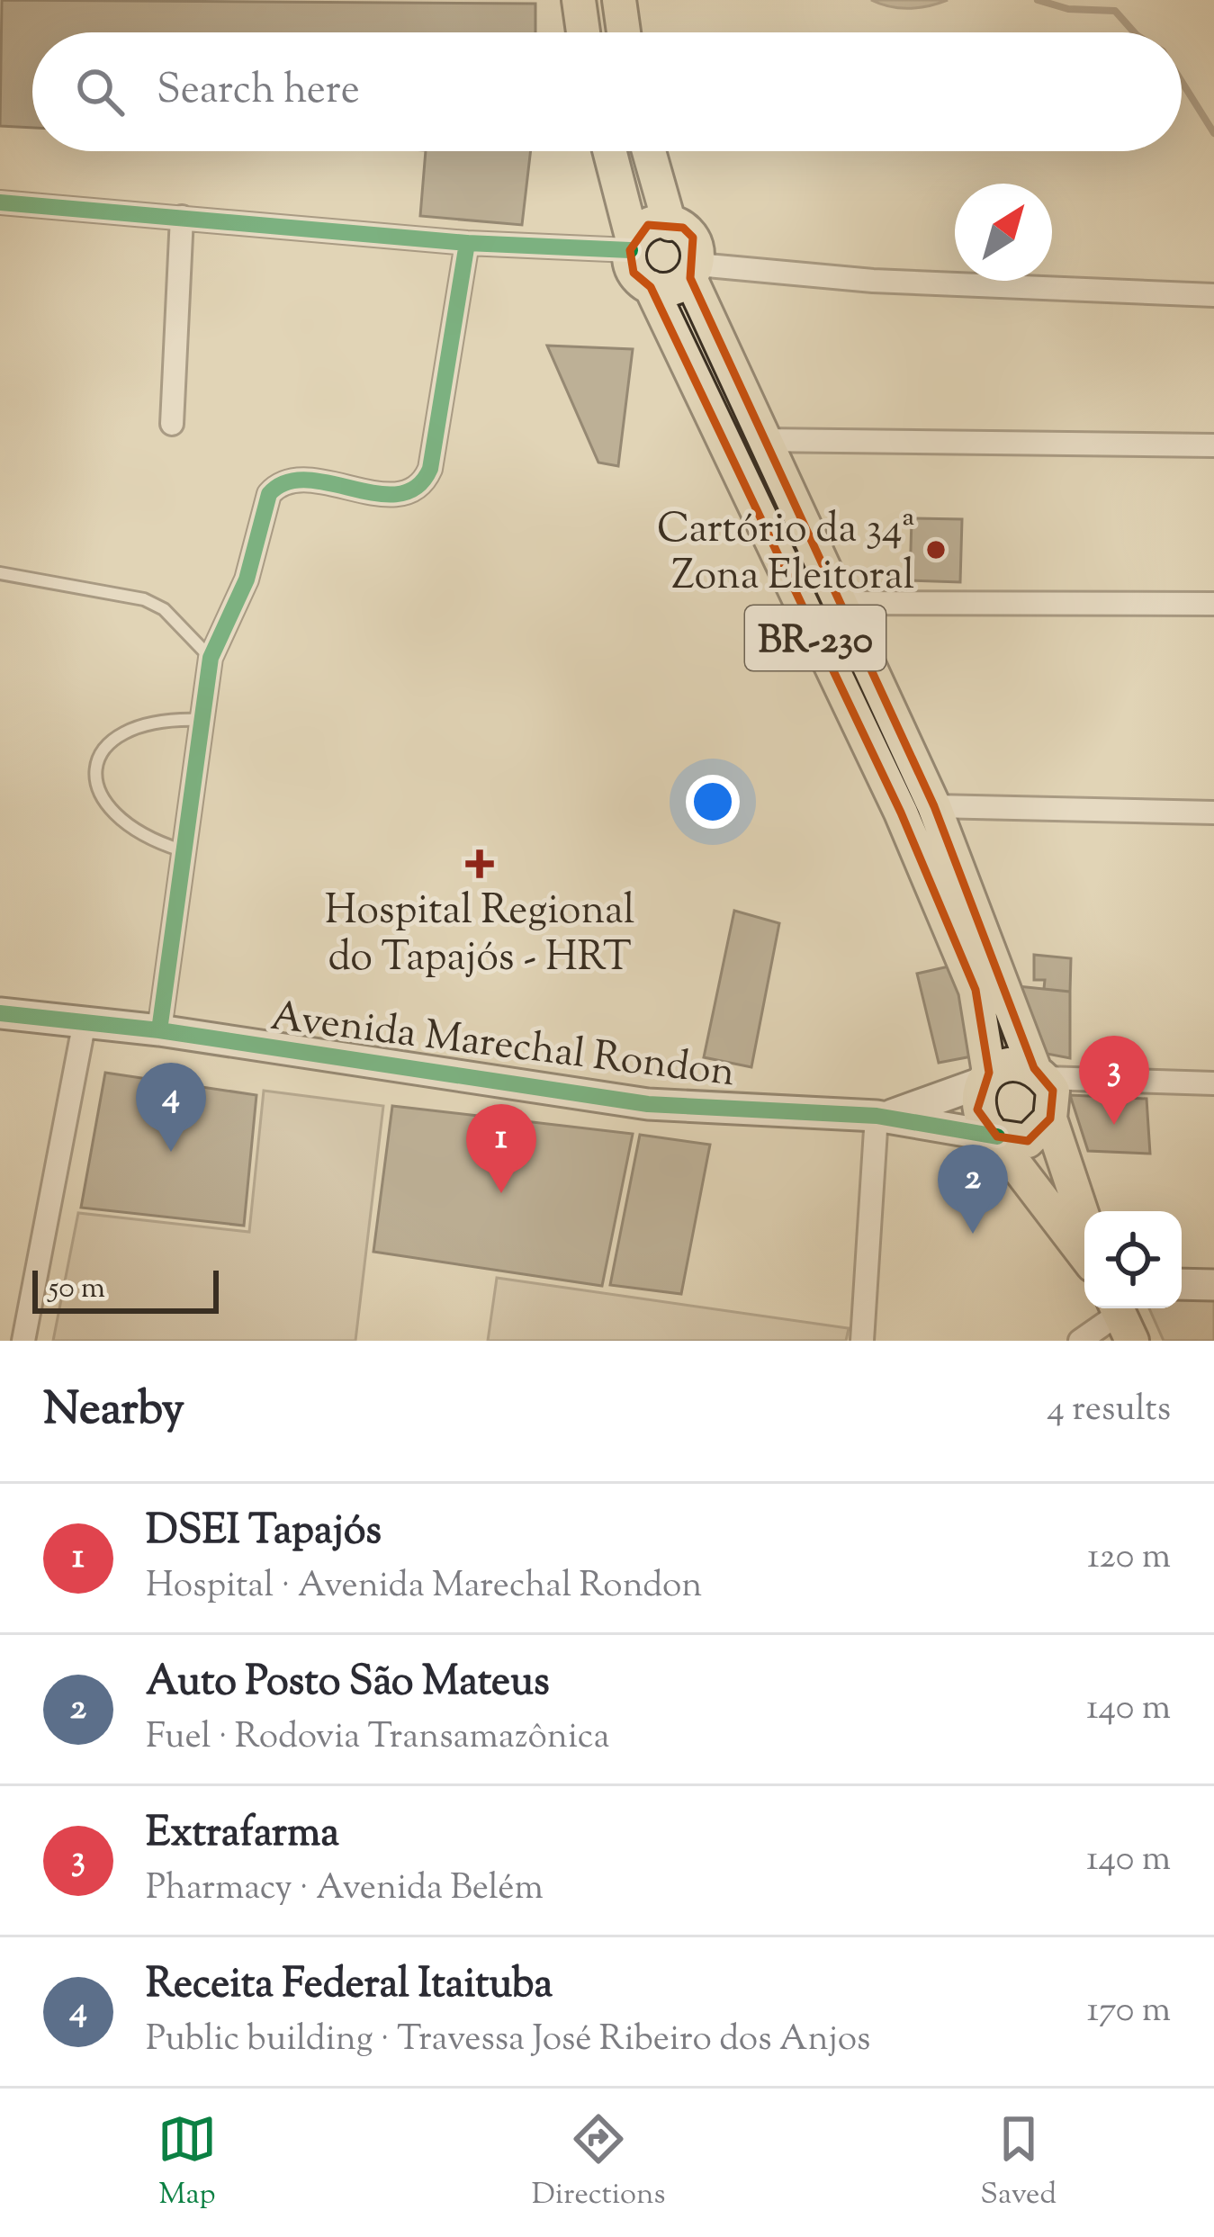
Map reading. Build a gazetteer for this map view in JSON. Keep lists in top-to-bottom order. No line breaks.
{"streets":{"main road":["BR-230"],"street":["Avenida Marechal Rondon"]},"crossings":[["BR-230","Avenida Marechal Rondon"]],"places":{"other":["Cartório da 34ª Zona Eleitoral"],"health":["Hospital Regional do Tapajós - HRT"]},"scale_bar":"50 m","north":"top right","page":{"search":"Search here","pins":["3","4","1","2"],"scale":"50 m","heading":["Nearby","4 results"],"list":[{"mark":"1","name":"DSEI Tapajós","note":"Hospital · Avenida Marechal Rondon","value":"120 m"},{"mark":"2","name":"Auto Posto São Mateus","note":"Fuel · Rodovia Transamazônica","value":"140 m"},{"mark":"3","name":"Extrafarma","note":"Pharmacy · Avenida Belém","value":"140 m"},{"mark":"4","name":"Receita Federal Itaituba","note":"Public building · Travessa José Ribeiro dos Anjos","value":"170 m"}],"nav":["Map","Directions","Saved"]}}
